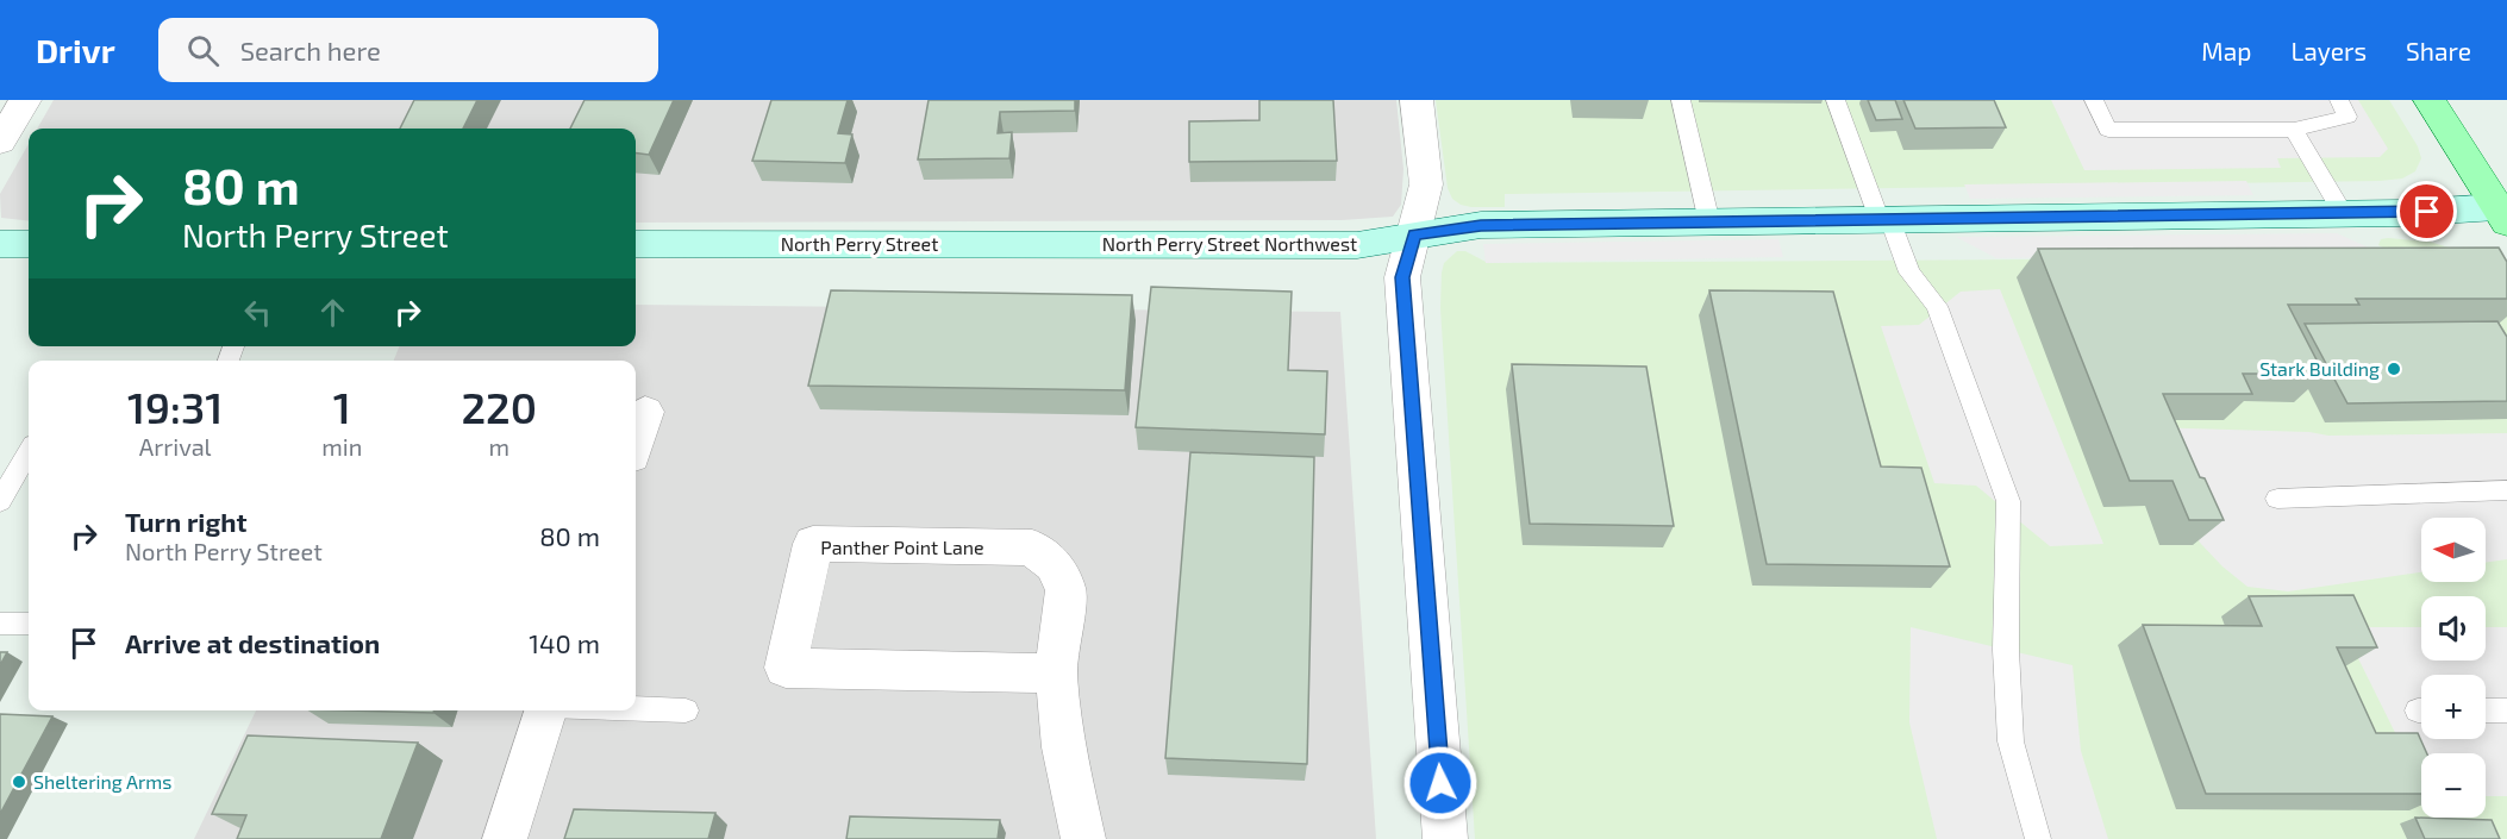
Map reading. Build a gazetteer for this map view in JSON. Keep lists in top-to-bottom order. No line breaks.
{"streets":{"street":["North Perry Street","North Perry Street Northwest","Panther Point Lane"]},"crossings":[["North Perry Street","North Perry Street Northwest"]],"places":["Stark Building","Sheltering Arms"],"north":"left","page":{"header":"Drivr","search":"Search here","nav":["Map","Layers","Share"],"turn":["80 m","North Perry Street"],"eta":["19:31","Arrival","1","min","220","m"],"list":[{"name":"Turn right","note":"North Perry Street","value":"80 m"},{"name":"Arrive at destination","value":"140 m"}],"map_buttons":["+","−"]}}
